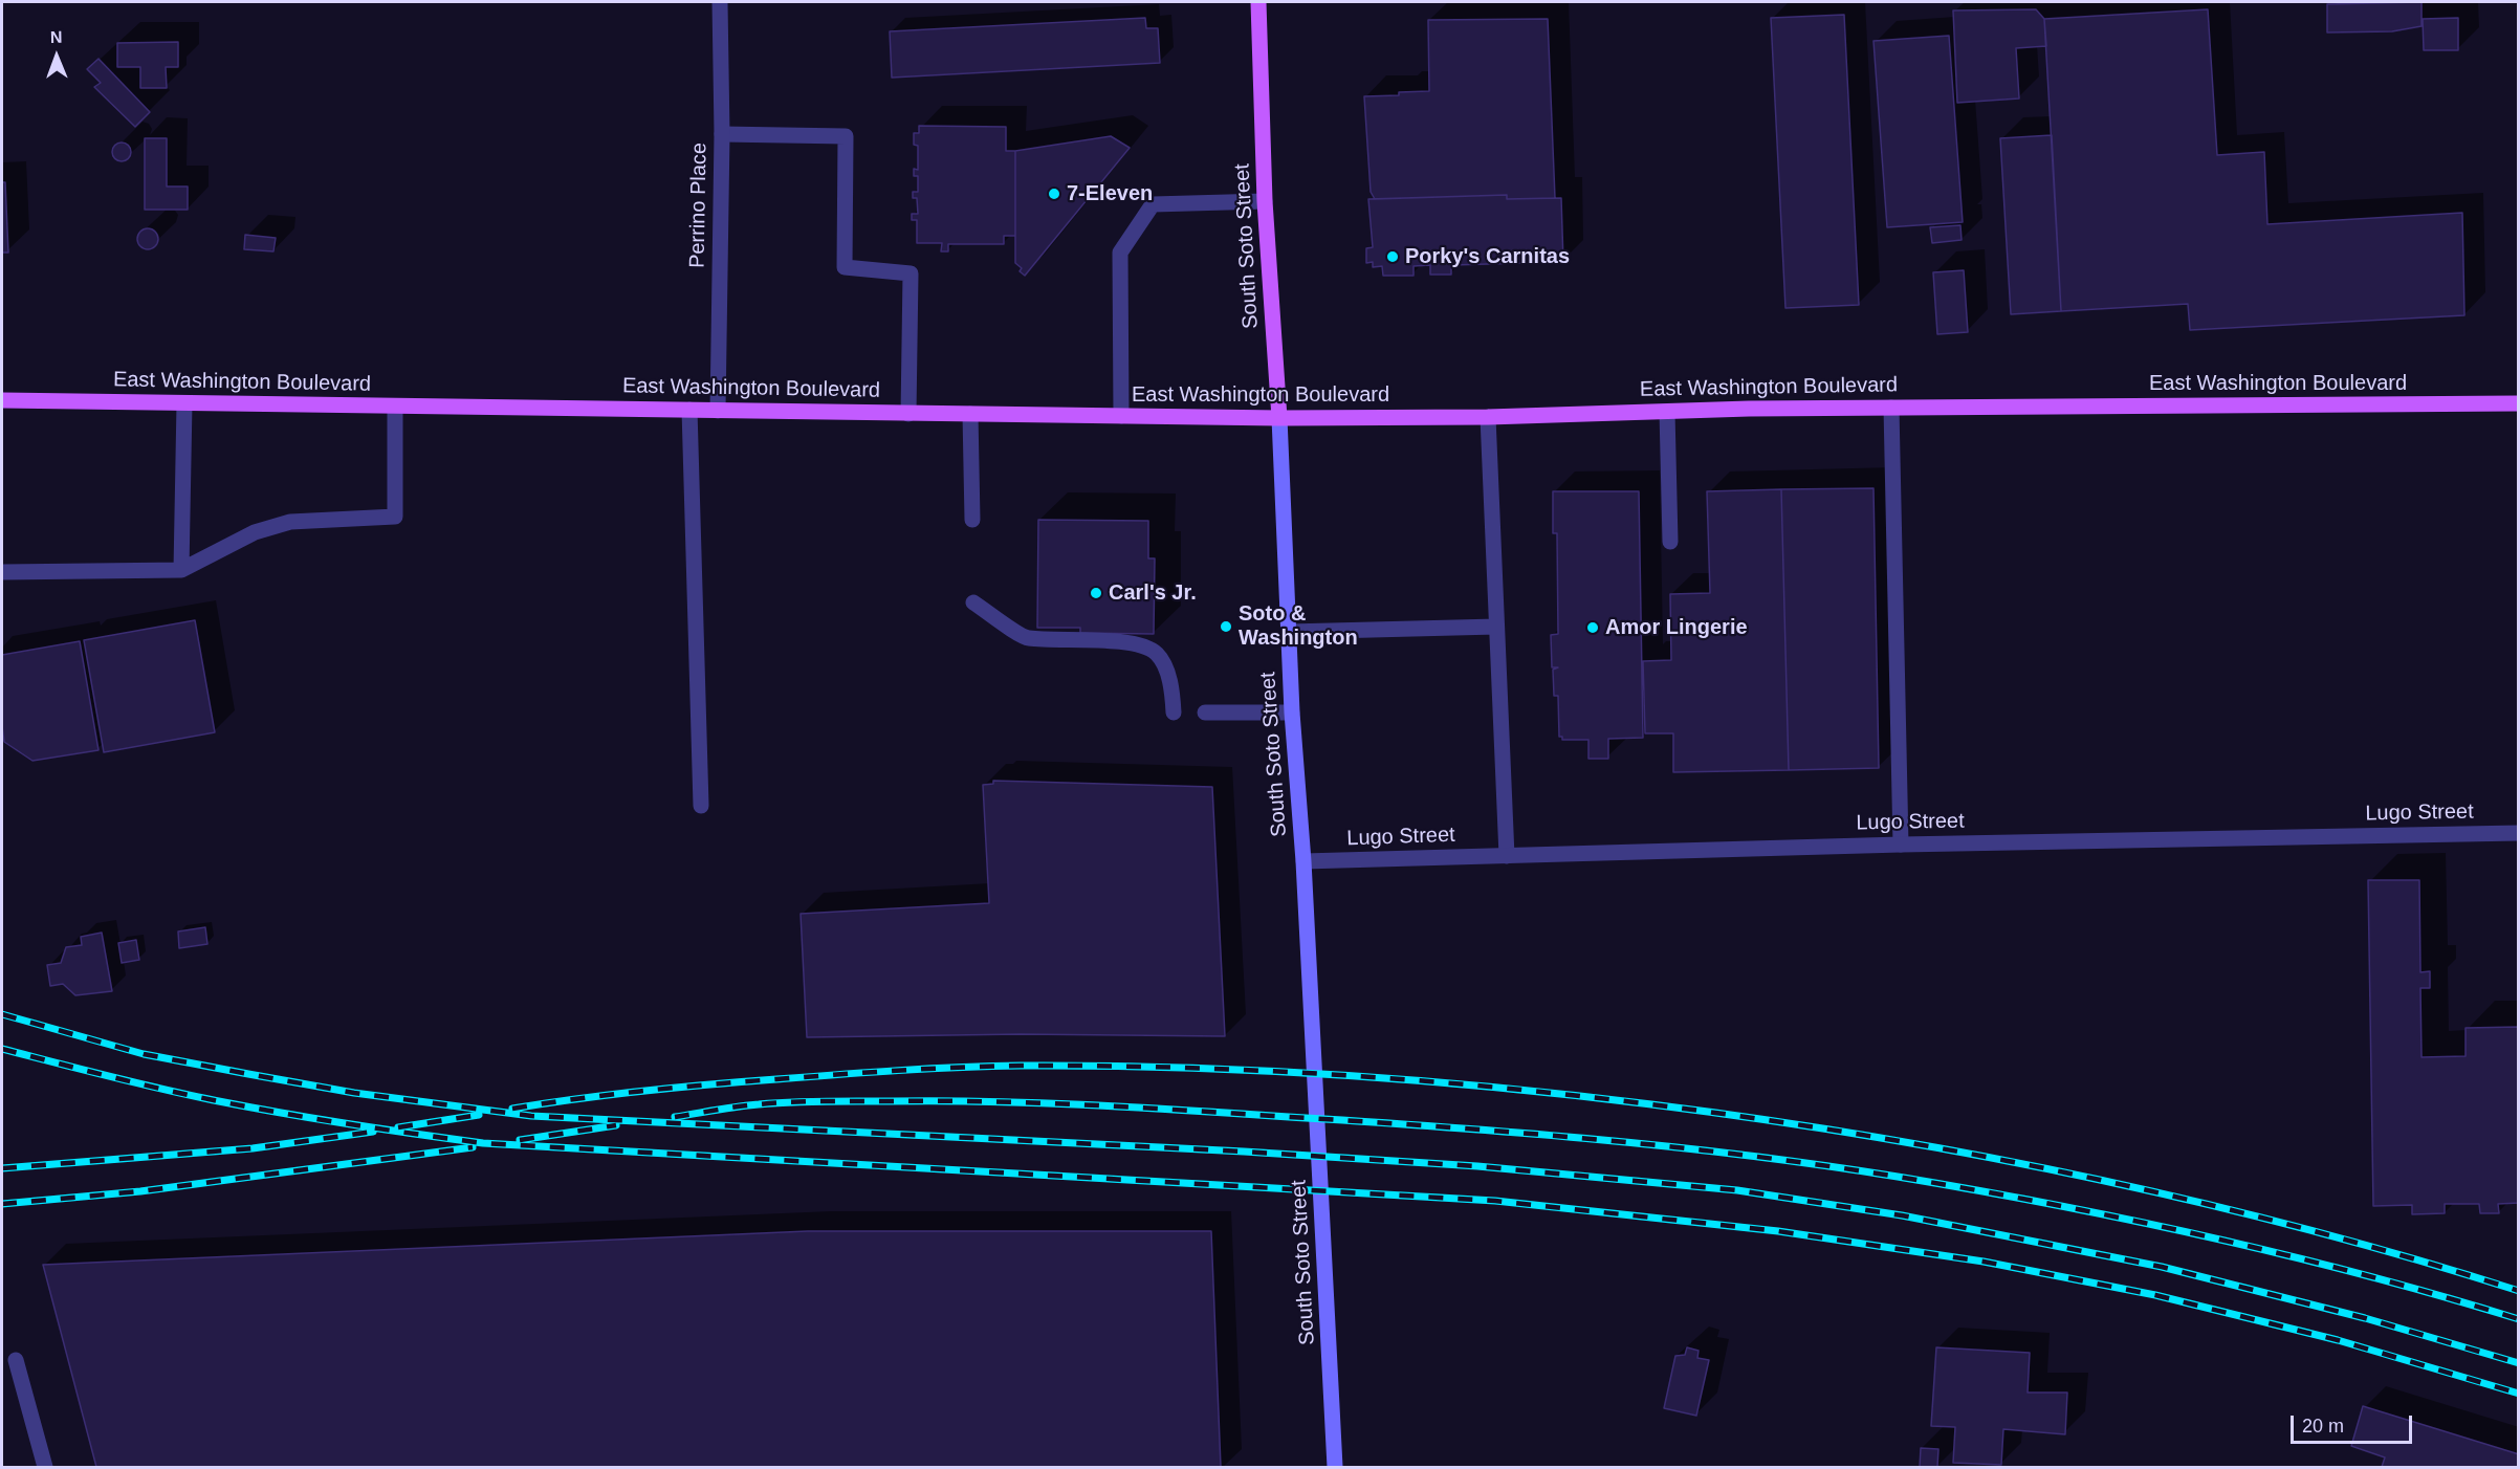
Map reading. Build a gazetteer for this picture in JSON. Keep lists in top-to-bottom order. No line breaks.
{"streets":{"main road":["South Soto Street","East Washington Boulevard"],"street":["Perrino Place","Lugo Street"]},"crossings":[["Perrino Place","East Washington Boulevard"],["South Soto Street","East Washington Boulevard"],["South Soto Street","Lugo Street"]],"places":["7-Eleven","Porky's Carnitas","Carl's Jr.","Soto & Washington","Amor Lingerie"],"scale_bar":"20 m","north":"top"}
